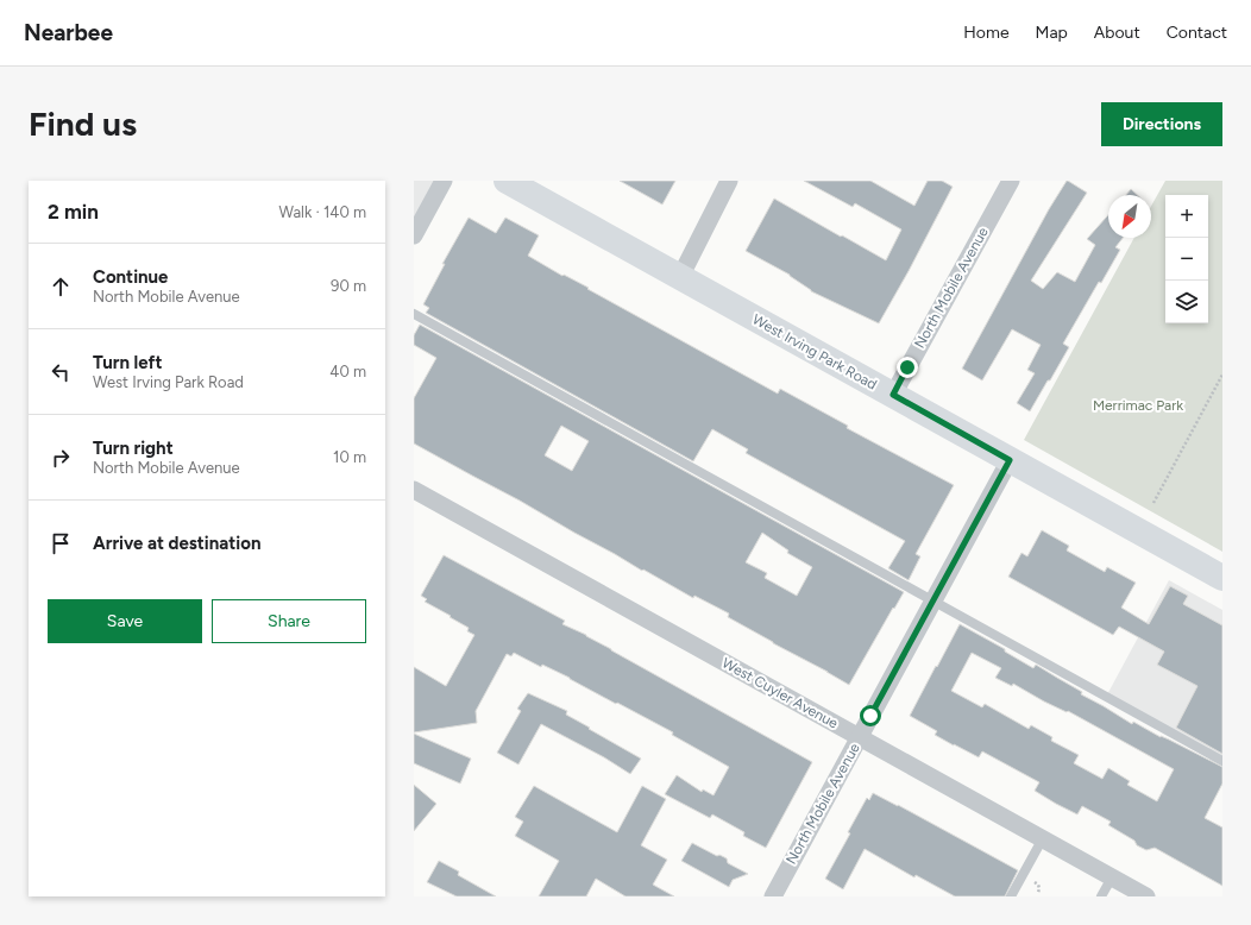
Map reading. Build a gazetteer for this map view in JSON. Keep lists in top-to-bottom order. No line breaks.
{"streets":{"main road":["West Irving Park Road"],"street":["North Mobile Avenue","West Cuyler Avenue"]},"crossings":[["North Mobile Avenue","West Irving Park Road"],["North Mobile Avenue","West Cuyler Avenue"]],"parks":["Merrimac Park"],"north":"bottom left","page":{"header":"Nearbee","nav":["Home","Map","About","Contact"],"buttons":["Directions",["Save","Share"]],"title":"Find us","heading":["2 min","Walk · 140 m"],"map_buttons":["+","−"],"list":[["Continue","North Mobile Avenue","90 m"],["Turn left","West Irving Park Road","40 m"],["Turn right","North Mobile Avenue","10 m"],"Arrive at destination"]}}
